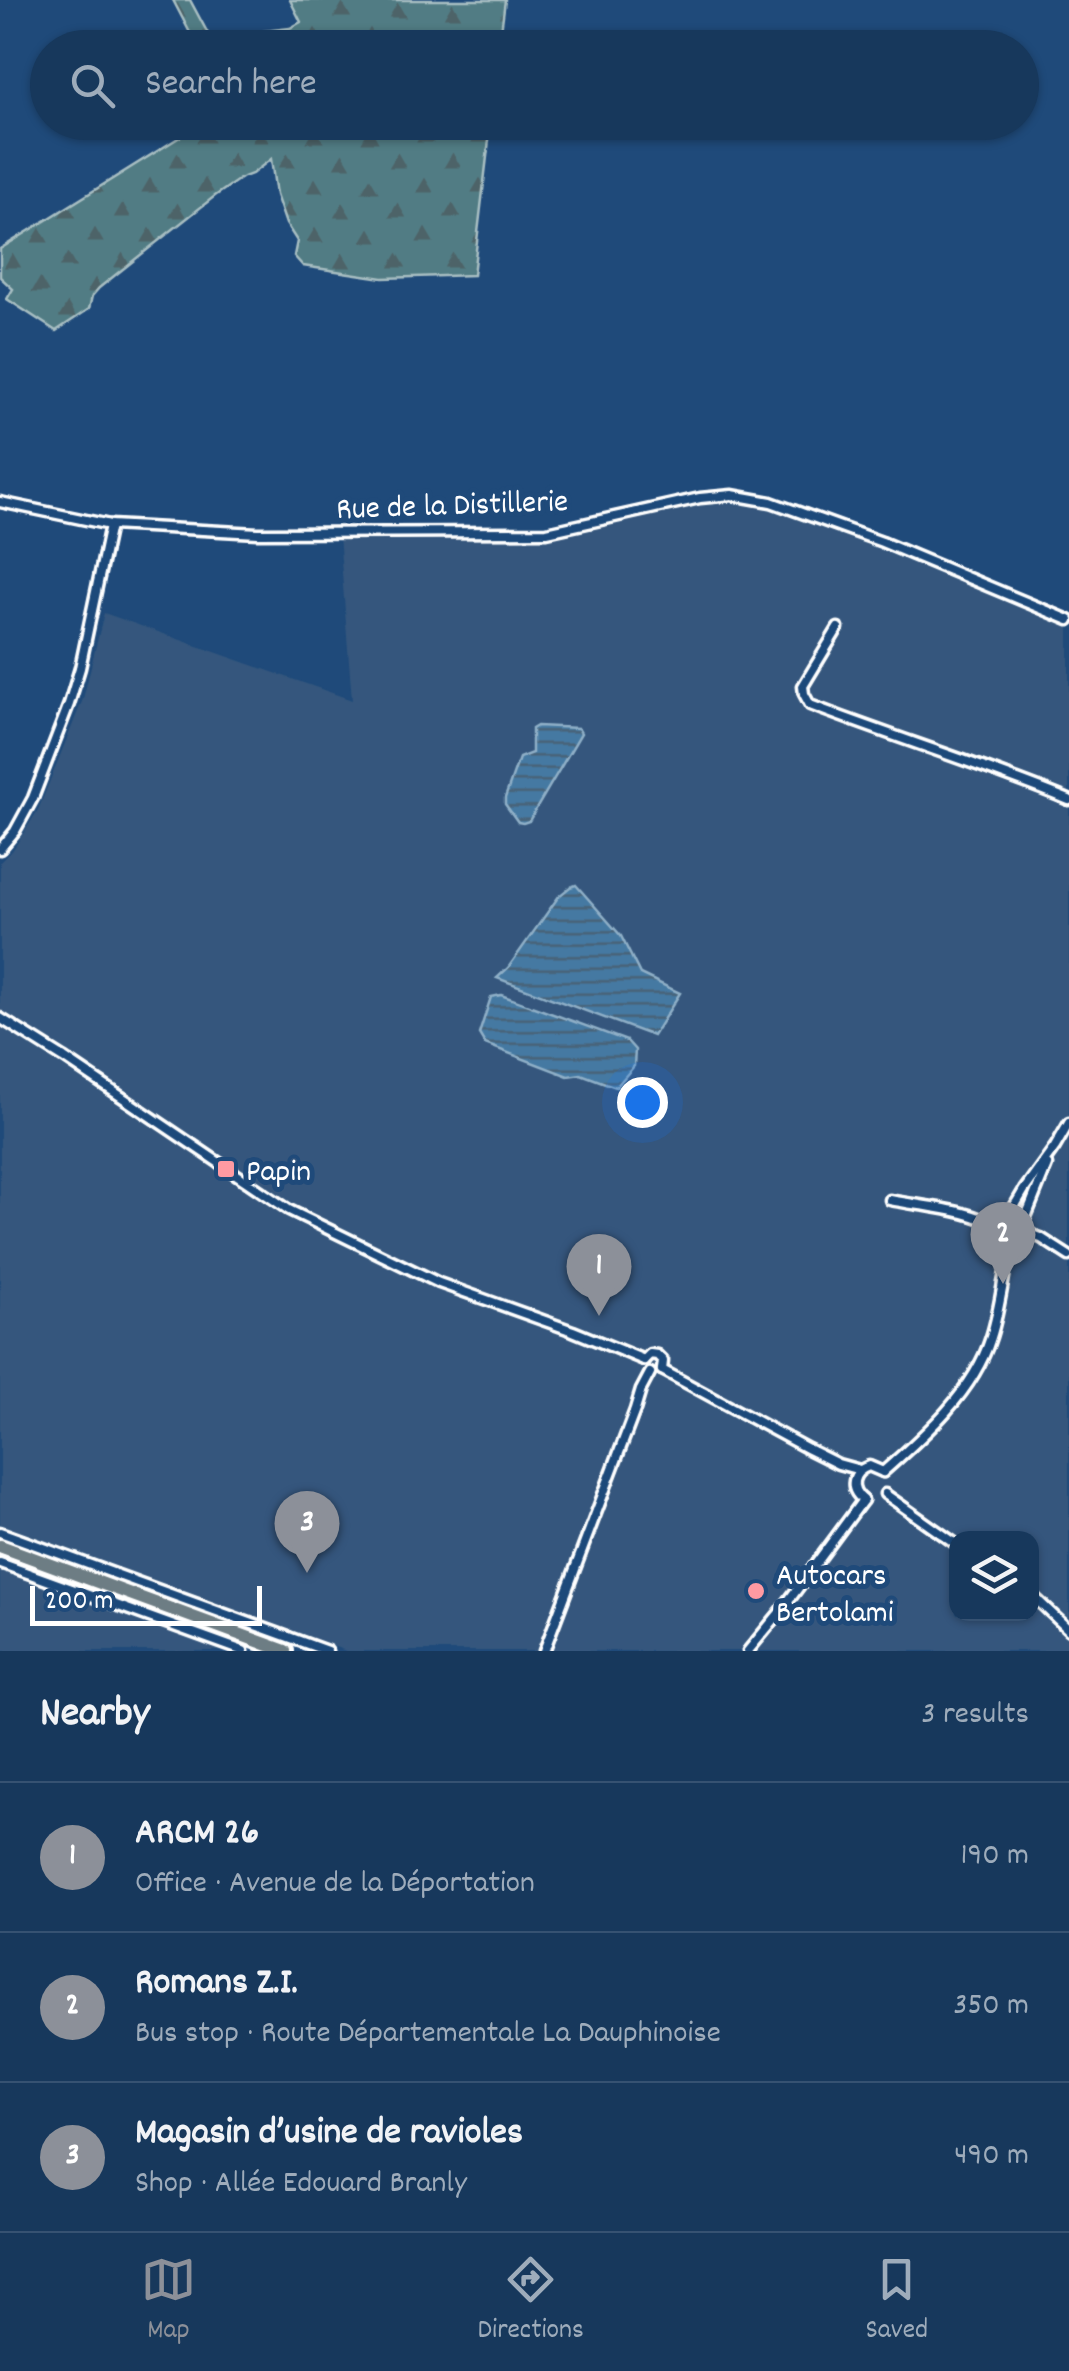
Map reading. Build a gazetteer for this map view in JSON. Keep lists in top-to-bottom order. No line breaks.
{"streets":{"street":["Rue de la Distillerie"]},"places":{"transit":["Papin"],"other":["Autocars Bertolami"]},"scale_bar":"200 m","page":{"search":"Search here","pins":["2","1","3"],"scale":"200 m","heading":["Nearby","3 results"],"list":[{"mark":"1","name":"ARCM 26","note":"Office · Avenue de la Déportation","value":"190 m"},{"mark":"2","name":"Romans Z.I.","note":"Bus stop · Route Départementale La Dauphinoise","value":"350 m"},{"mark":"3","name":"Magasin d’usine de ravioles","note":"Shop · Allée Edouard Branly","value":"490 m"}],"nav":["Map","Directions","Saved"]}}
